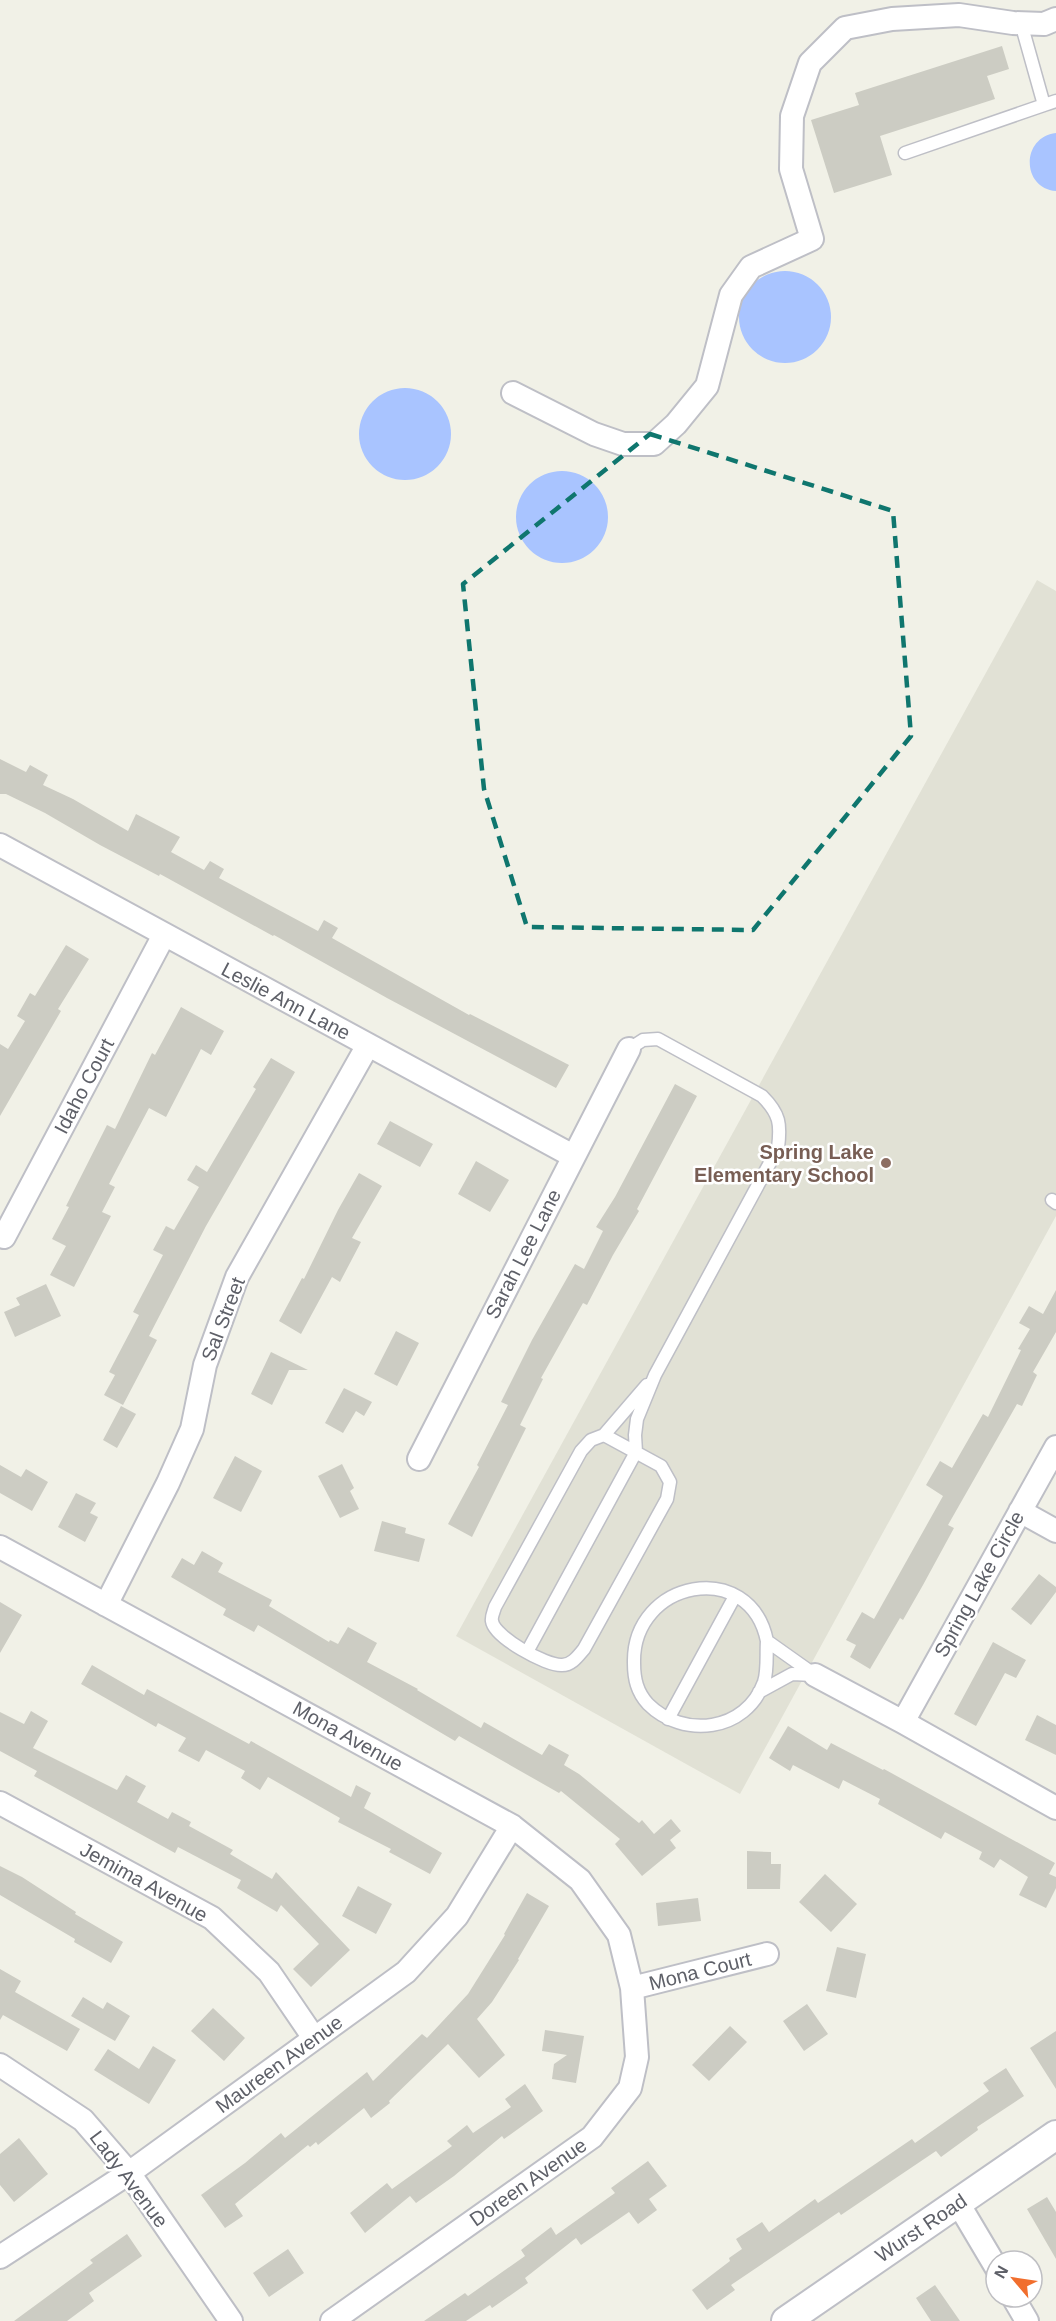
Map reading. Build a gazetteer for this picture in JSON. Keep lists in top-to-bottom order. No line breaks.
{"streets":{"street":["Leslie Ann Lane","Idaho Court","Sarah Lee Lane","Sal Street","Spring Lake Circle","Mona Avenue","Jemima Avenue","Mona Court","Maureen Avenue","Lady Avenue","Doreen Avenue","Wurst Road"]},"crossings":[["Leslie Ann Lane","Idaho Court"],["Leslie Ann Lane","Sarah Lee Lane"],["Leslie Ann Lane","Sal Street"],["Sal Street","Mona Avenue"],["Mona Avenue","Mona Court"],["Mona Avenue","Maureen Avenue"],["Mona Avenue","Doreen Avenue"],["Jemima Avenue","Maureen Avenue"],["Mona Court","Doreen Avenue"],["Maureen Avenue","Lady Avenue"]],"places":["Spring Lake Elementary School"],"north":"top left"}
